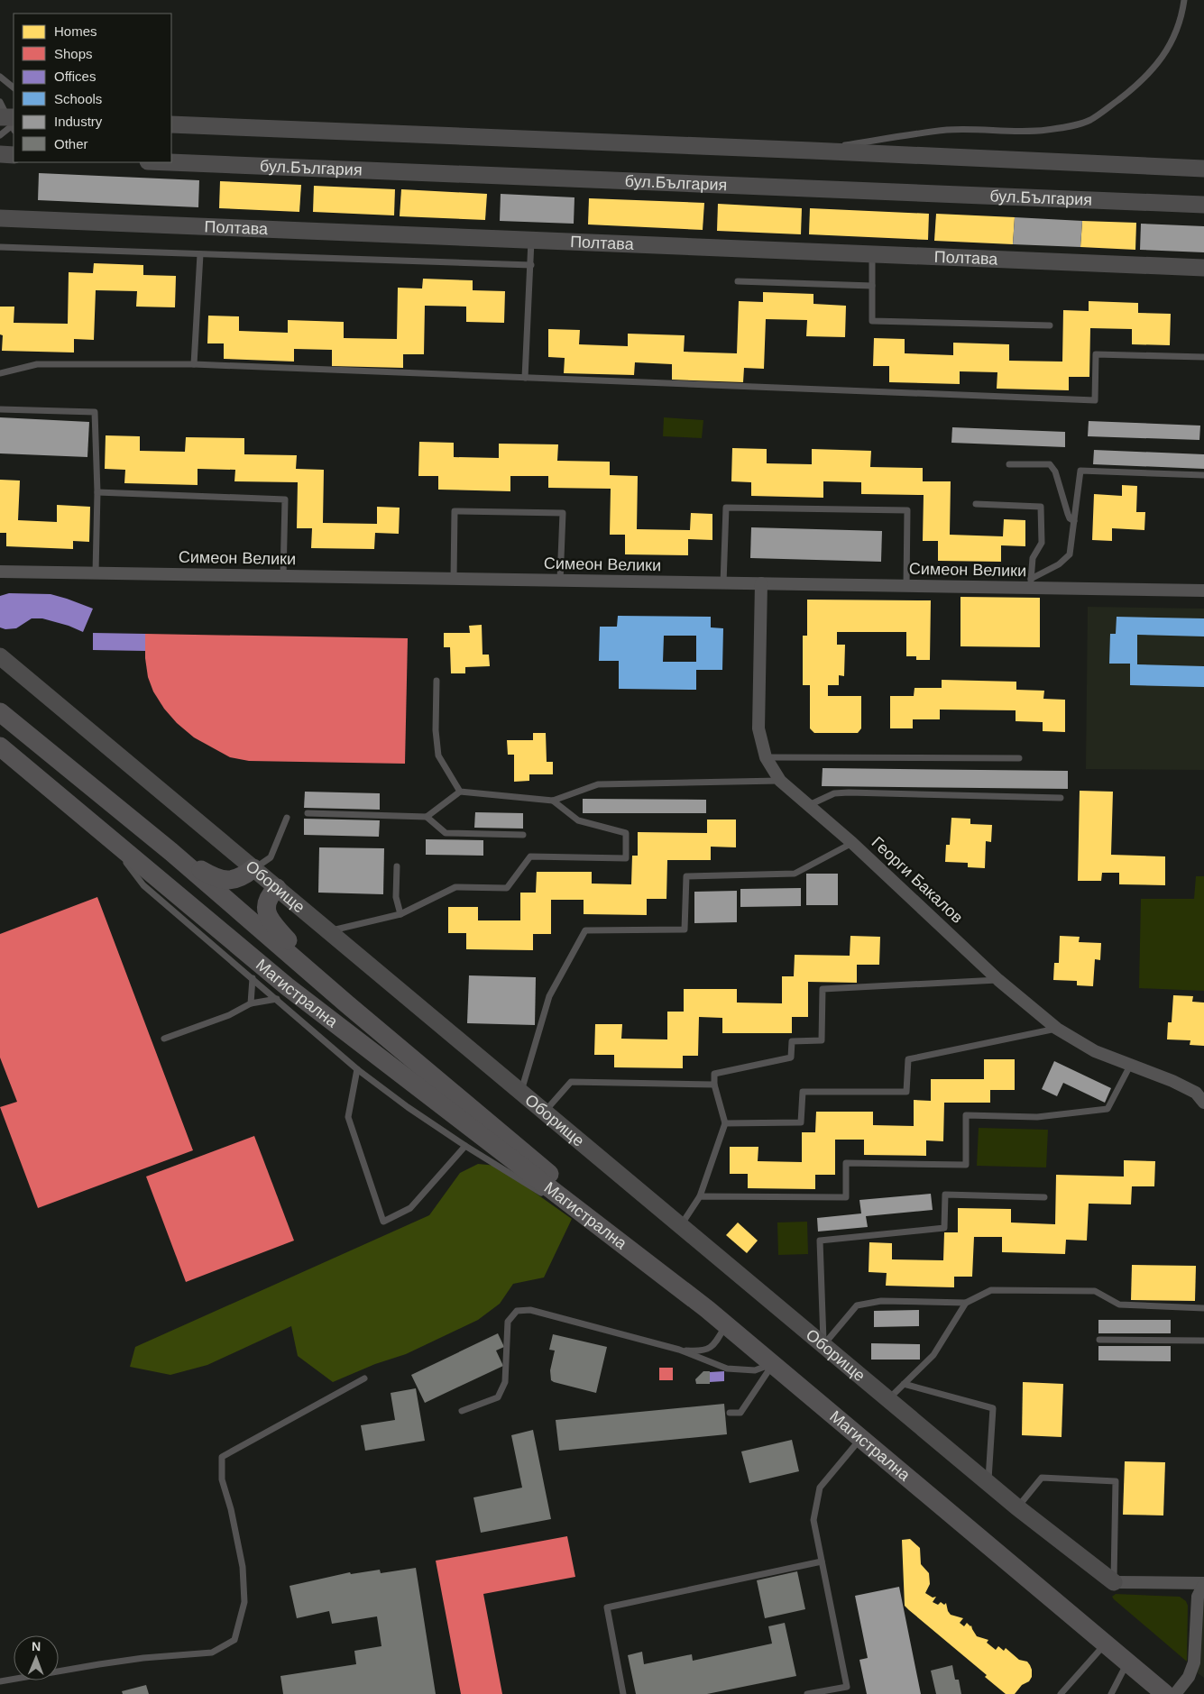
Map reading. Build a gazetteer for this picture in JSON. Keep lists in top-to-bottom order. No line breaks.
{"streets":{"main road":["Магистрална"],"street":["бул.България","Полтава","Симеон Велики","Георги Бакалов","Оборище"]},"crossings":[["Симеон Велики","Георги Бакалов"]],"legend":["Homes","Shops","Offices","Schools","Industry","Other"],"north":"top"}
